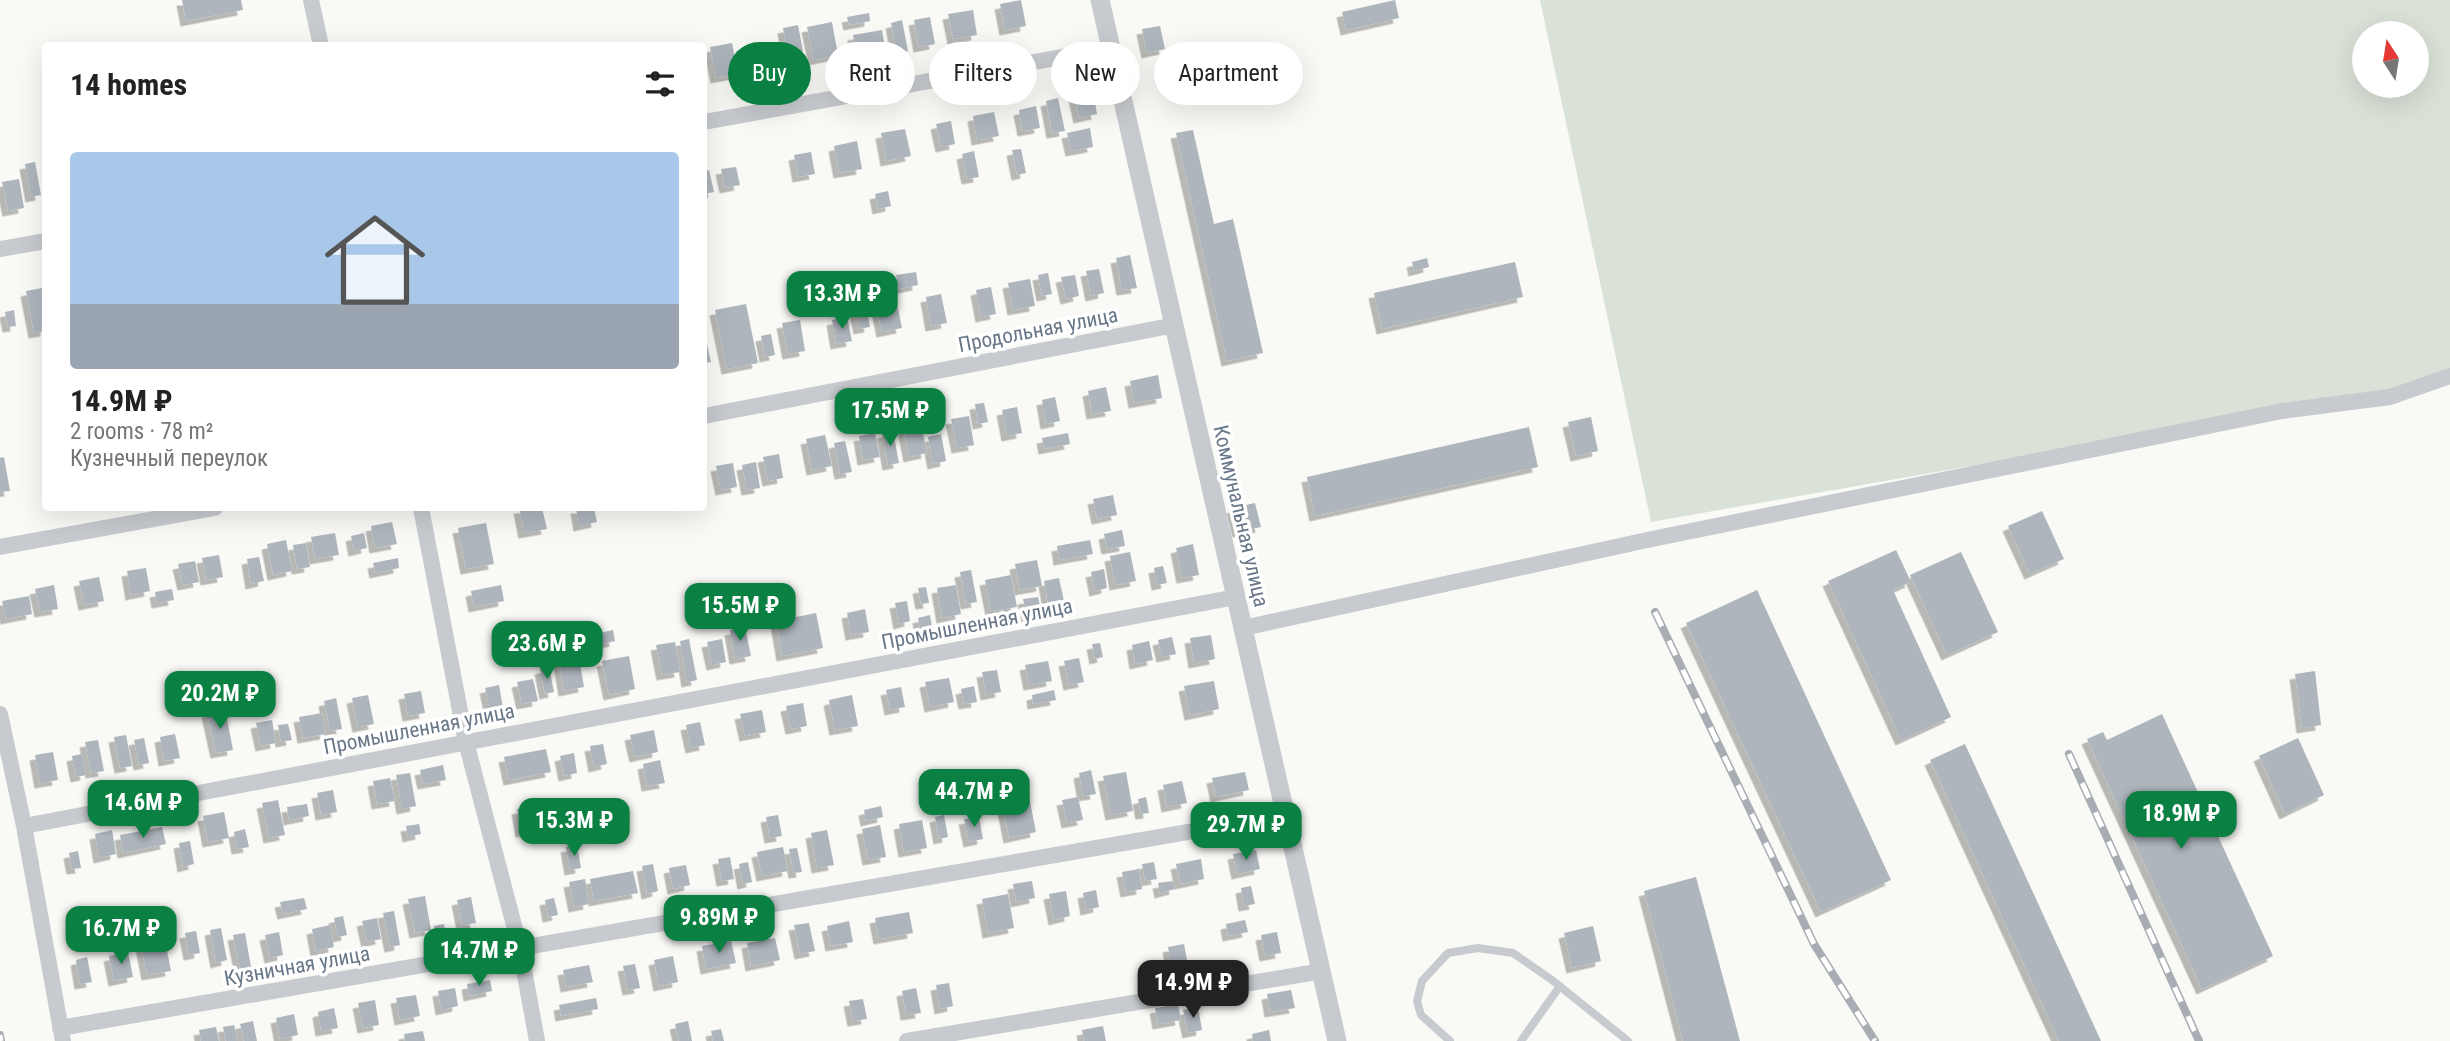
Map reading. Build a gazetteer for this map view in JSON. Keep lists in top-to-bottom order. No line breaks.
{"streets":{"street":["Продольная улица","Коммунальная улица","Промышленная улица","Кузничная улица"]},"crossings":[["Продольная улица","Коммунальная улица"],["Коммунальная улица","Промышленная улица"],["Коммунальная улица","Кузничная улица"]],"north":"top","page":{"chip":["Buy","Rent","Filters","New","Apartment"],"heading":"14 homes","list":[{"name":"14.9M ₽","note":"2 rooms · 78 m² · Кузнечный переулок"}],"price":["13.3M ₽","17.5M ₽","15.5M ₽","23.6M ₽","20.2M ₽","44.7M ₽","14.6M ₽","18.9M ₽","15.3M ₽","29.7M ₽","9.89M ₽","16.7M ₽","14.7M ₽","14.9M ₽"]}}
